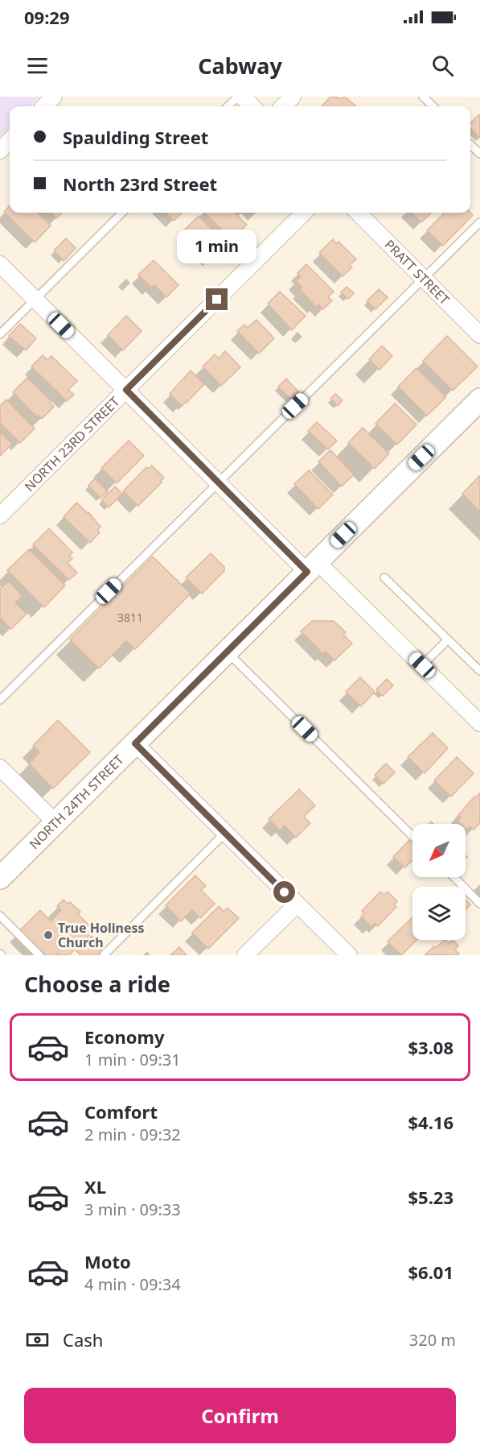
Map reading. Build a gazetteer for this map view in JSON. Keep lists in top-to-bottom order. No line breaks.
{"streets":{"main road":["NORTH 24TH STREET"],"street":["PRATT STREET","NORTH 23RD STREET"]},"places":["True Holiness Church"],"house_numbers":["3811"],"north":"bottom left","page":{"status":"09:29","header":"Cabway","banner":["Spaulding Street","North 23rd Street"],"bubble":"1 min","heading":"Choose a ride","list":[{"name":"Economy","note":"1 min · 09:31","value":"$3.08"},{"name":"Comfort","note":"2 min · 09:32","value":"$4.16"},{"name":"XL","note":"3 min · 09:33","value":"$5.23"},{"name":"Moto","note":"4 min · 09:34","value":"$6.01"}],"pay":["Cash","320 m"],"buttons":"Confirm"}}
